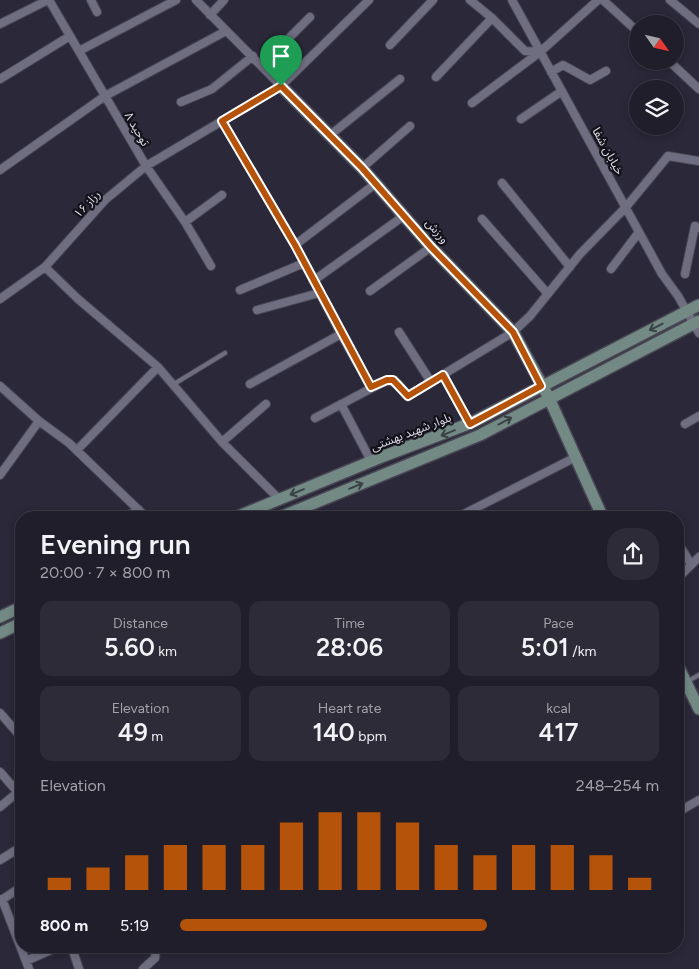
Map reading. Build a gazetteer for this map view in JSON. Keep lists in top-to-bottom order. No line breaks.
{"streets":{"main road":["ورزش","بلوار شهید بهشتی"],"street":["توحید ۸","خیابان شفا","رزاز ۱۶"]},"crossings":[["توحید ۸","رزاز ۱۶"],["خیابان شفا","بلوار شهید بهشتی"],["رزاز ۱۶","ورزش"],["ورزش","بلوار شهید بهشتی"]],"north":"bottom right","page":{"heading":["Evening run","20:00 · 7 × 800 m"],"stats":[["Distance","5.60 km"],["Time","28:06"],["Pace","5:01 /km"],["Elevation","49 m"],["Heart rate","140 bpm"],["kcal","417"]],"chart":["Elevation","248–254 m"],"list":[{"name":"800 m","note":"5:19"}]}}
